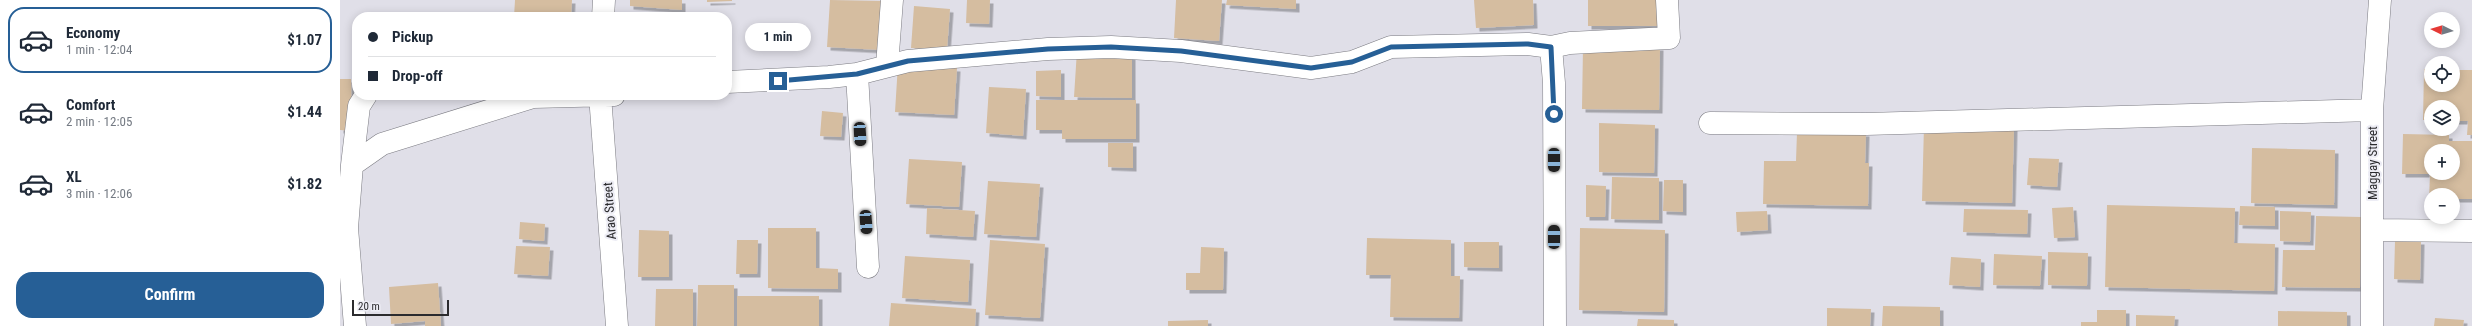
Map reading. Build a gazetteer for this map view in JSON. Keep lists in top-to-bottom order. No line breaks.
{"streets":{"street":["Maggay Street","Arao Street"]},"scale_bar":"20 m","north":"left","page":{"list":[{"name":"Economy","note":"1 min · 12:04","value":"$1.07"},{"name":"Comfort","note":"2 min · 12:05","value":"$1.44"},{"name":"XL","note":"3 min · 12:06","value":"$1.82"}],"map_buttons":["+","−"],"banner":["Pickup","Drop-off"],"bubble":"1 min","buttons":"Confirm","scale":"20 m"}}
